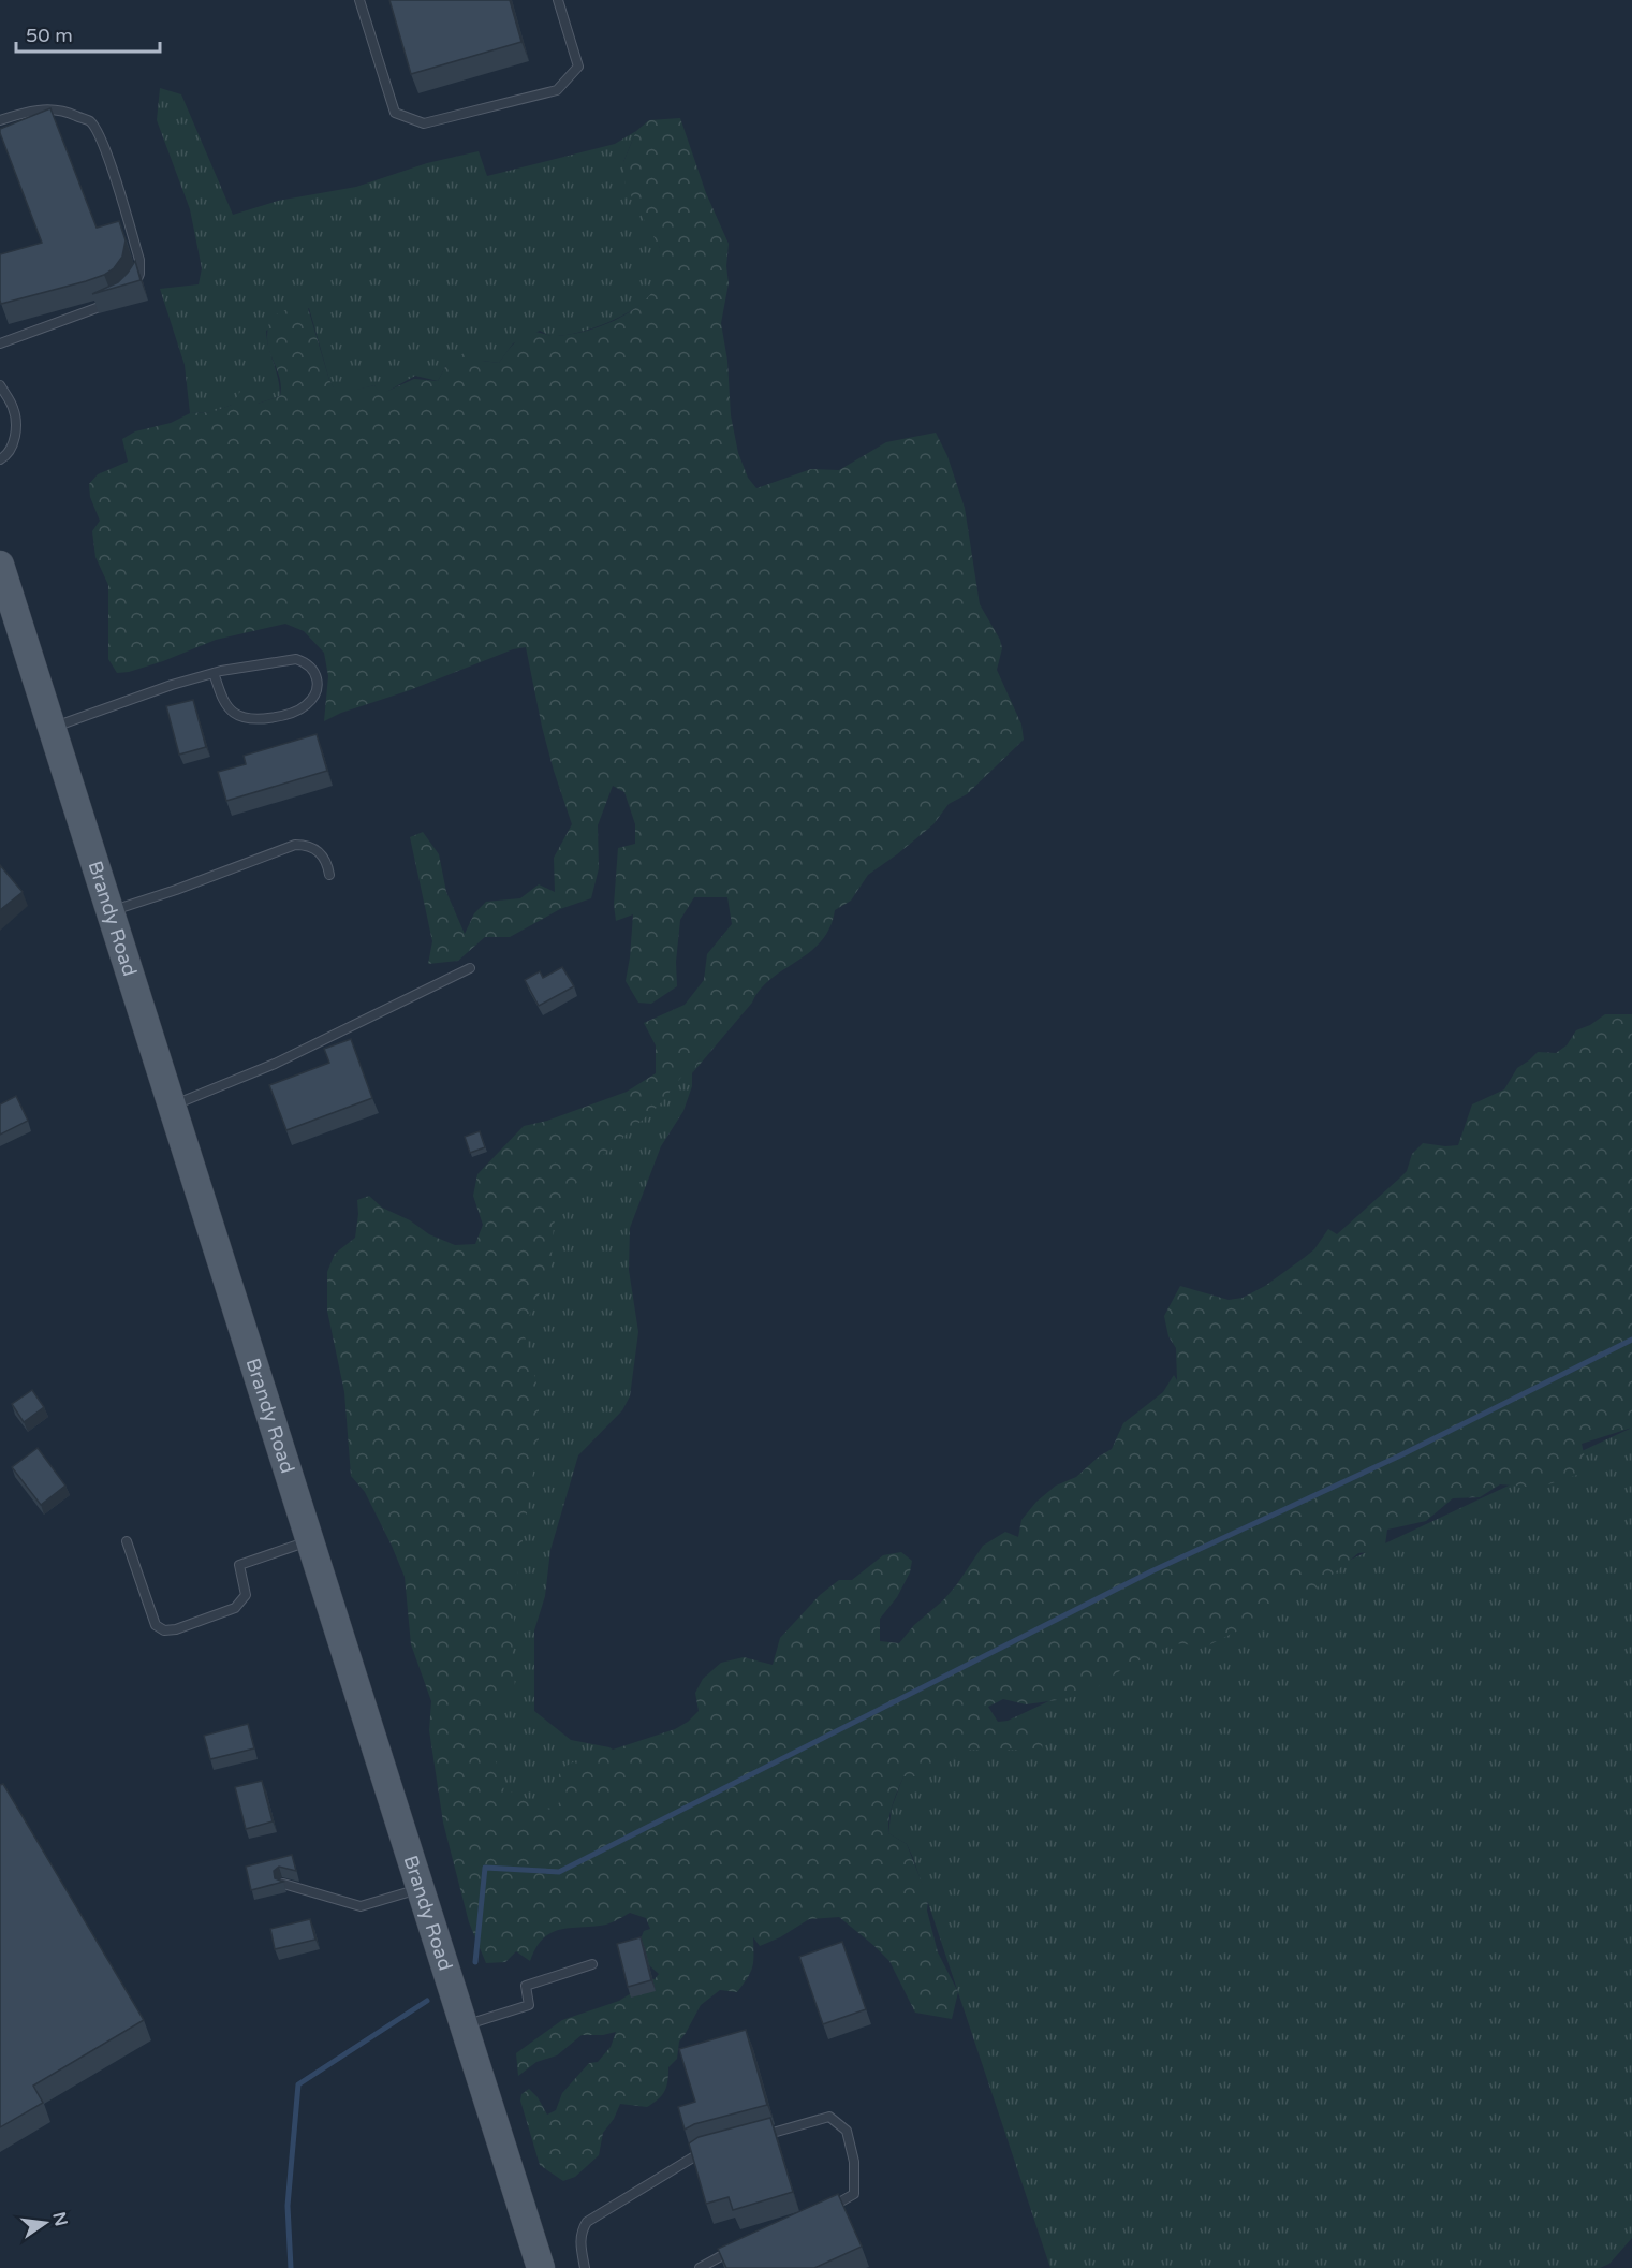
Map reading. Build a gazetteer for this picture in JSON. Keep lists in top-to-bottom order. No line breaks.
{"streets":{"main road":["Brandy Road"]},"scale_bar":"50 m","north":"right"}
